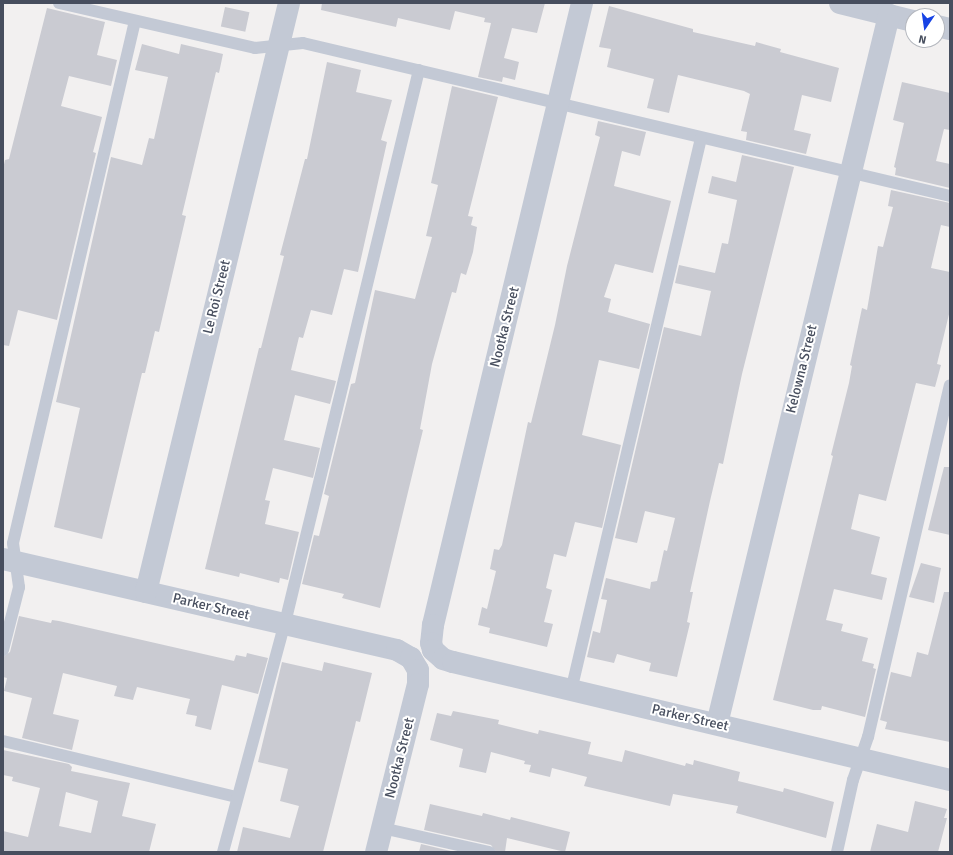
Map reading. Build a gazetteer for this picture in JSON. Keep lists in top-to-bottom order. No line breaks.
{"streets":{"street":["Le Roi Street","Nootka Street","Kelowna Street","Parker Street"]},"crossings":[["Le Roi Street","Parker Street"],["Nootka Street","Parker Street"],["Kelowna Street","Parker Street"]],"north":"bottom"}
